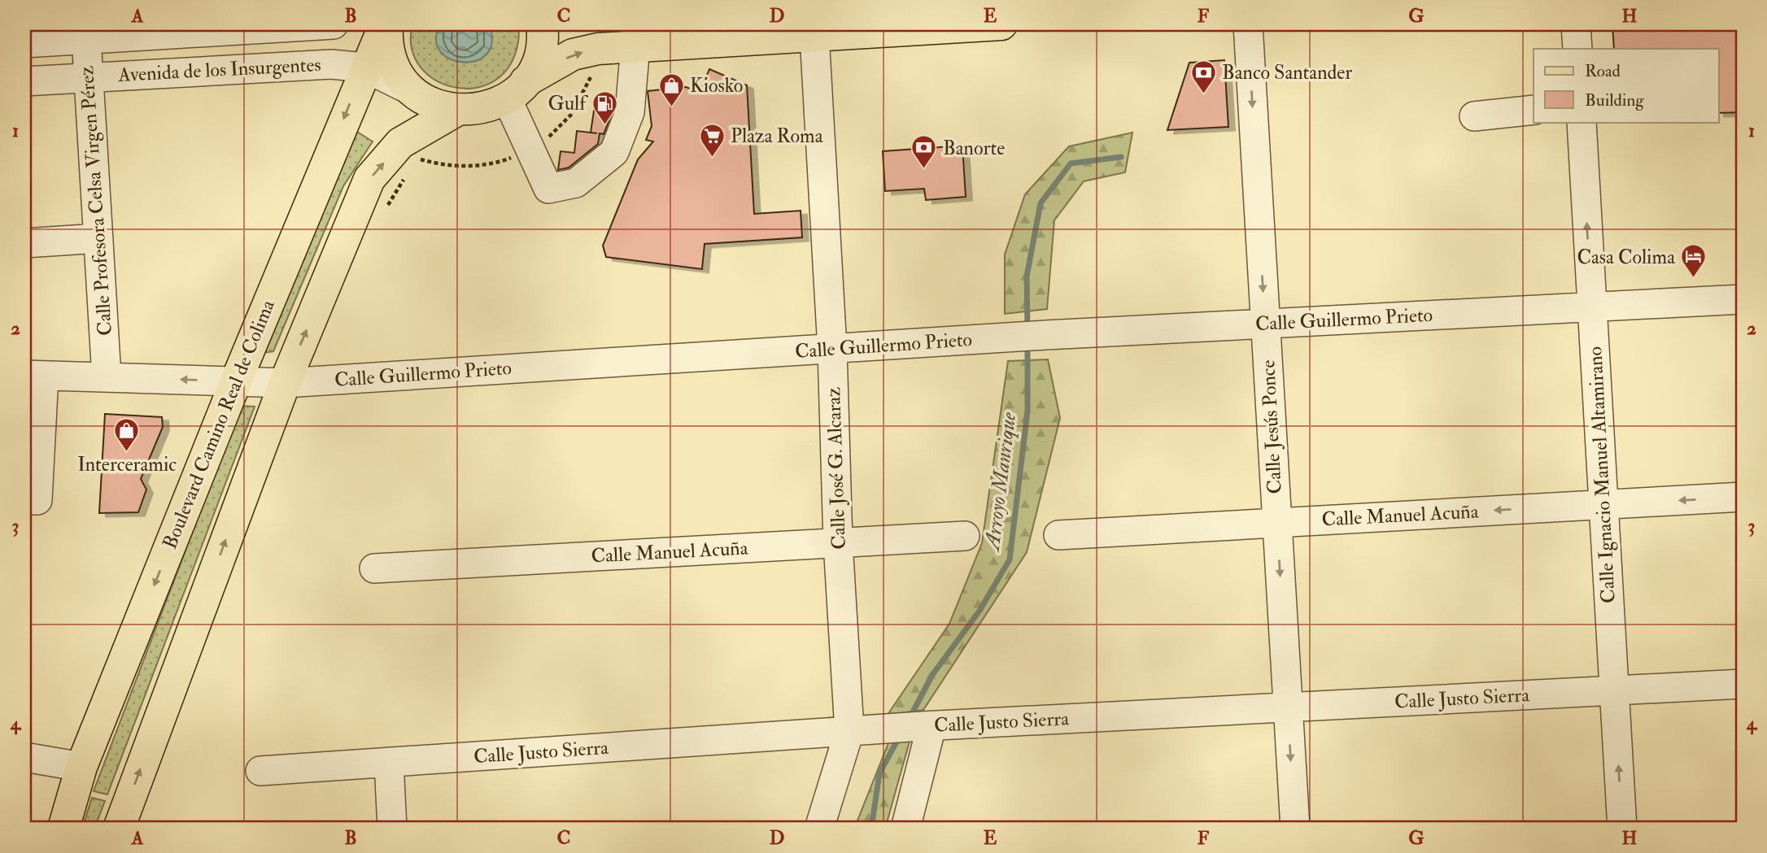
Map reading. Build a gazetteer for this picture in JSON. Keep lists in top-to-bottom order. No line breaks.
{"streets":{"main road":["Boulevard Camino Real de Colima"],"street":["Avenida de los Insurgentes","Calle Profesora Celsa Virgen Pérez","Calle Guillermo Prieto","Calle Jesús Ponce","Calle José G. Alcaraz","Calle Ignacio Manuel Altamirano","Calle Manuel Acuña","Calle Justo Sierra"]},"crossings":[["Avenida de los Insurgentes","Calle Profesora Celsa Virgen Pérez"],["Avenida de los Insurgentes","Boulevard Camino Real de Colima"],["Calle Profesora Celsa Virgen Pérez","Calle Guillermo Prieto"],["Calle Guillermo Prieto","Boulevard Camino Real de Colima"],["Calle Guillermo Prieto","Calle Jesús Ponce"],["Calle Guillermo Prieto","Calle José G. Alcaraz"],["Calle Guillermo Prieto","Calle Ignacio Manuel Altamirano"],["Calle Jesús Ponce","Calle Manuel Acuña"],["Calle Jesús Ponce","Calle Justo Sierra"],["Calle José G. Alcaraz","Calle Manuel Acuña"],["Calle José G. Alcaraz","Calle Justo Sierra"],["Calle Ignacio Manuel Altamirano","Calle Manuel Acuña"],["Calle Ignacio Manuel Altamirano","Calle Justo Sierra"]],"one_way":["Calle Jesús Ponce","Calle Ignacio Manuel Altamirano","Calle Manuel Acuña"],"water":["Arroyo Manrique"],"places":{"bank":["Banco Santander","Banorte"],"shop":["Kiosko","Interceramic"],"fuel station":["Gulf"],"supermarket":["Plaza Roma"],"hotel":["Casa Colima"]},"legend":["Road","Building"],"grid":{"columns":["A","B","C","D","E","F","G","H"],"rows":["1","2","3","4"]}}
